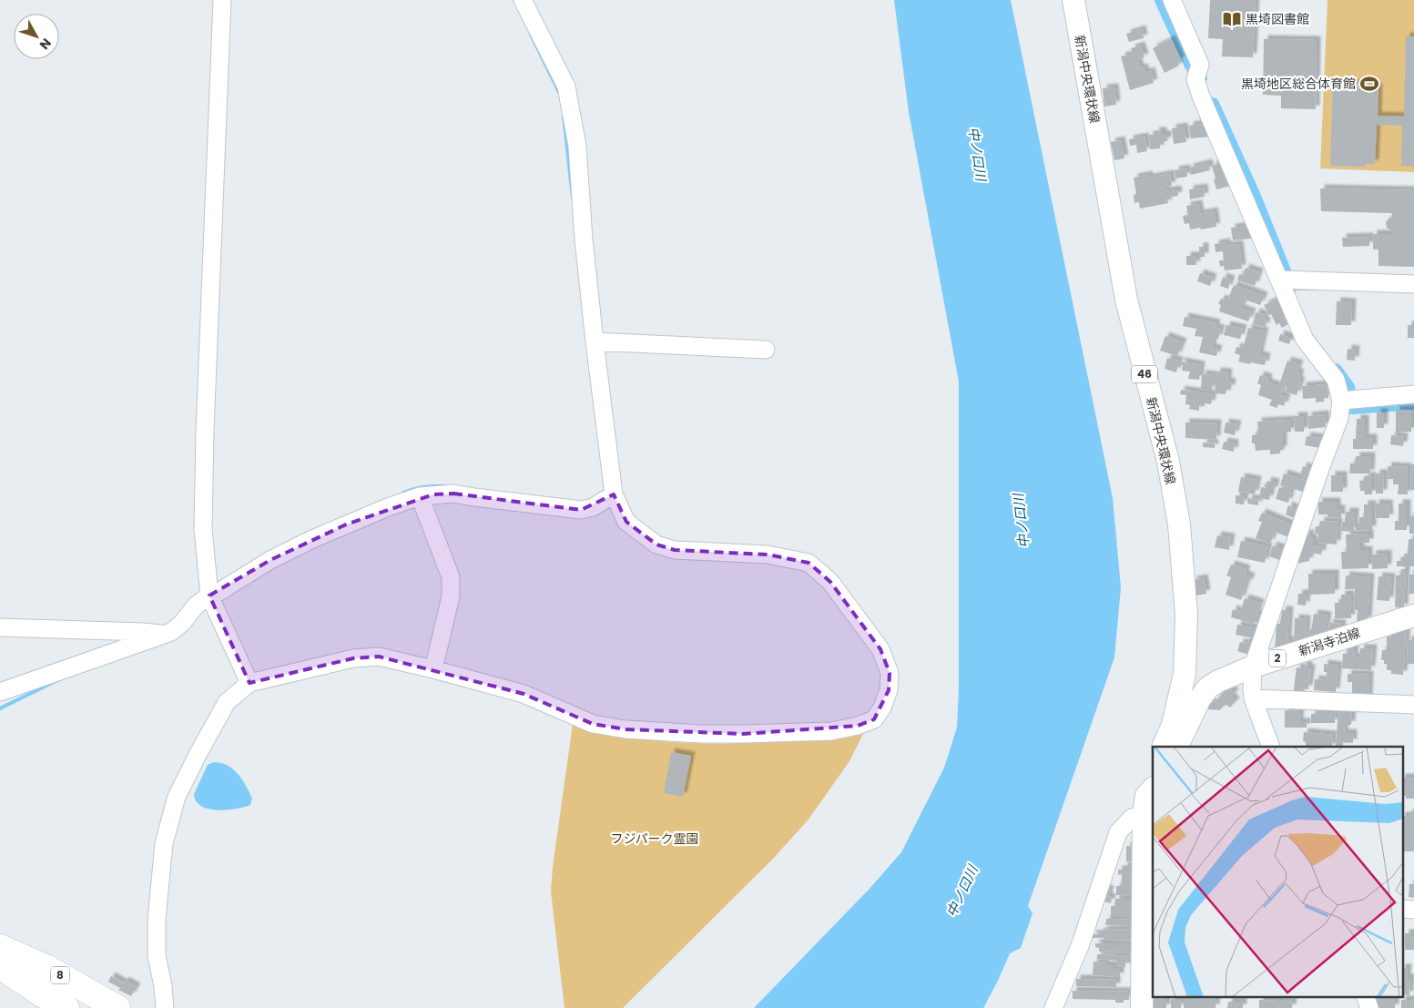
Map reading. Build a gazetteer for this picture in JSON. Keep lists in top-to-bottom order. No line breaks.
{"streets":{"highway":["8"],"main road":["新潟中央環状線","46","新潟寺泊線","2"]},"water":["中ノ口川"],"parks":["フジパーク霊園"],"places":{"library":["黒埼図書館"],"sports":["黒埼地区総合体育館"]},"north":"bottom right"}
